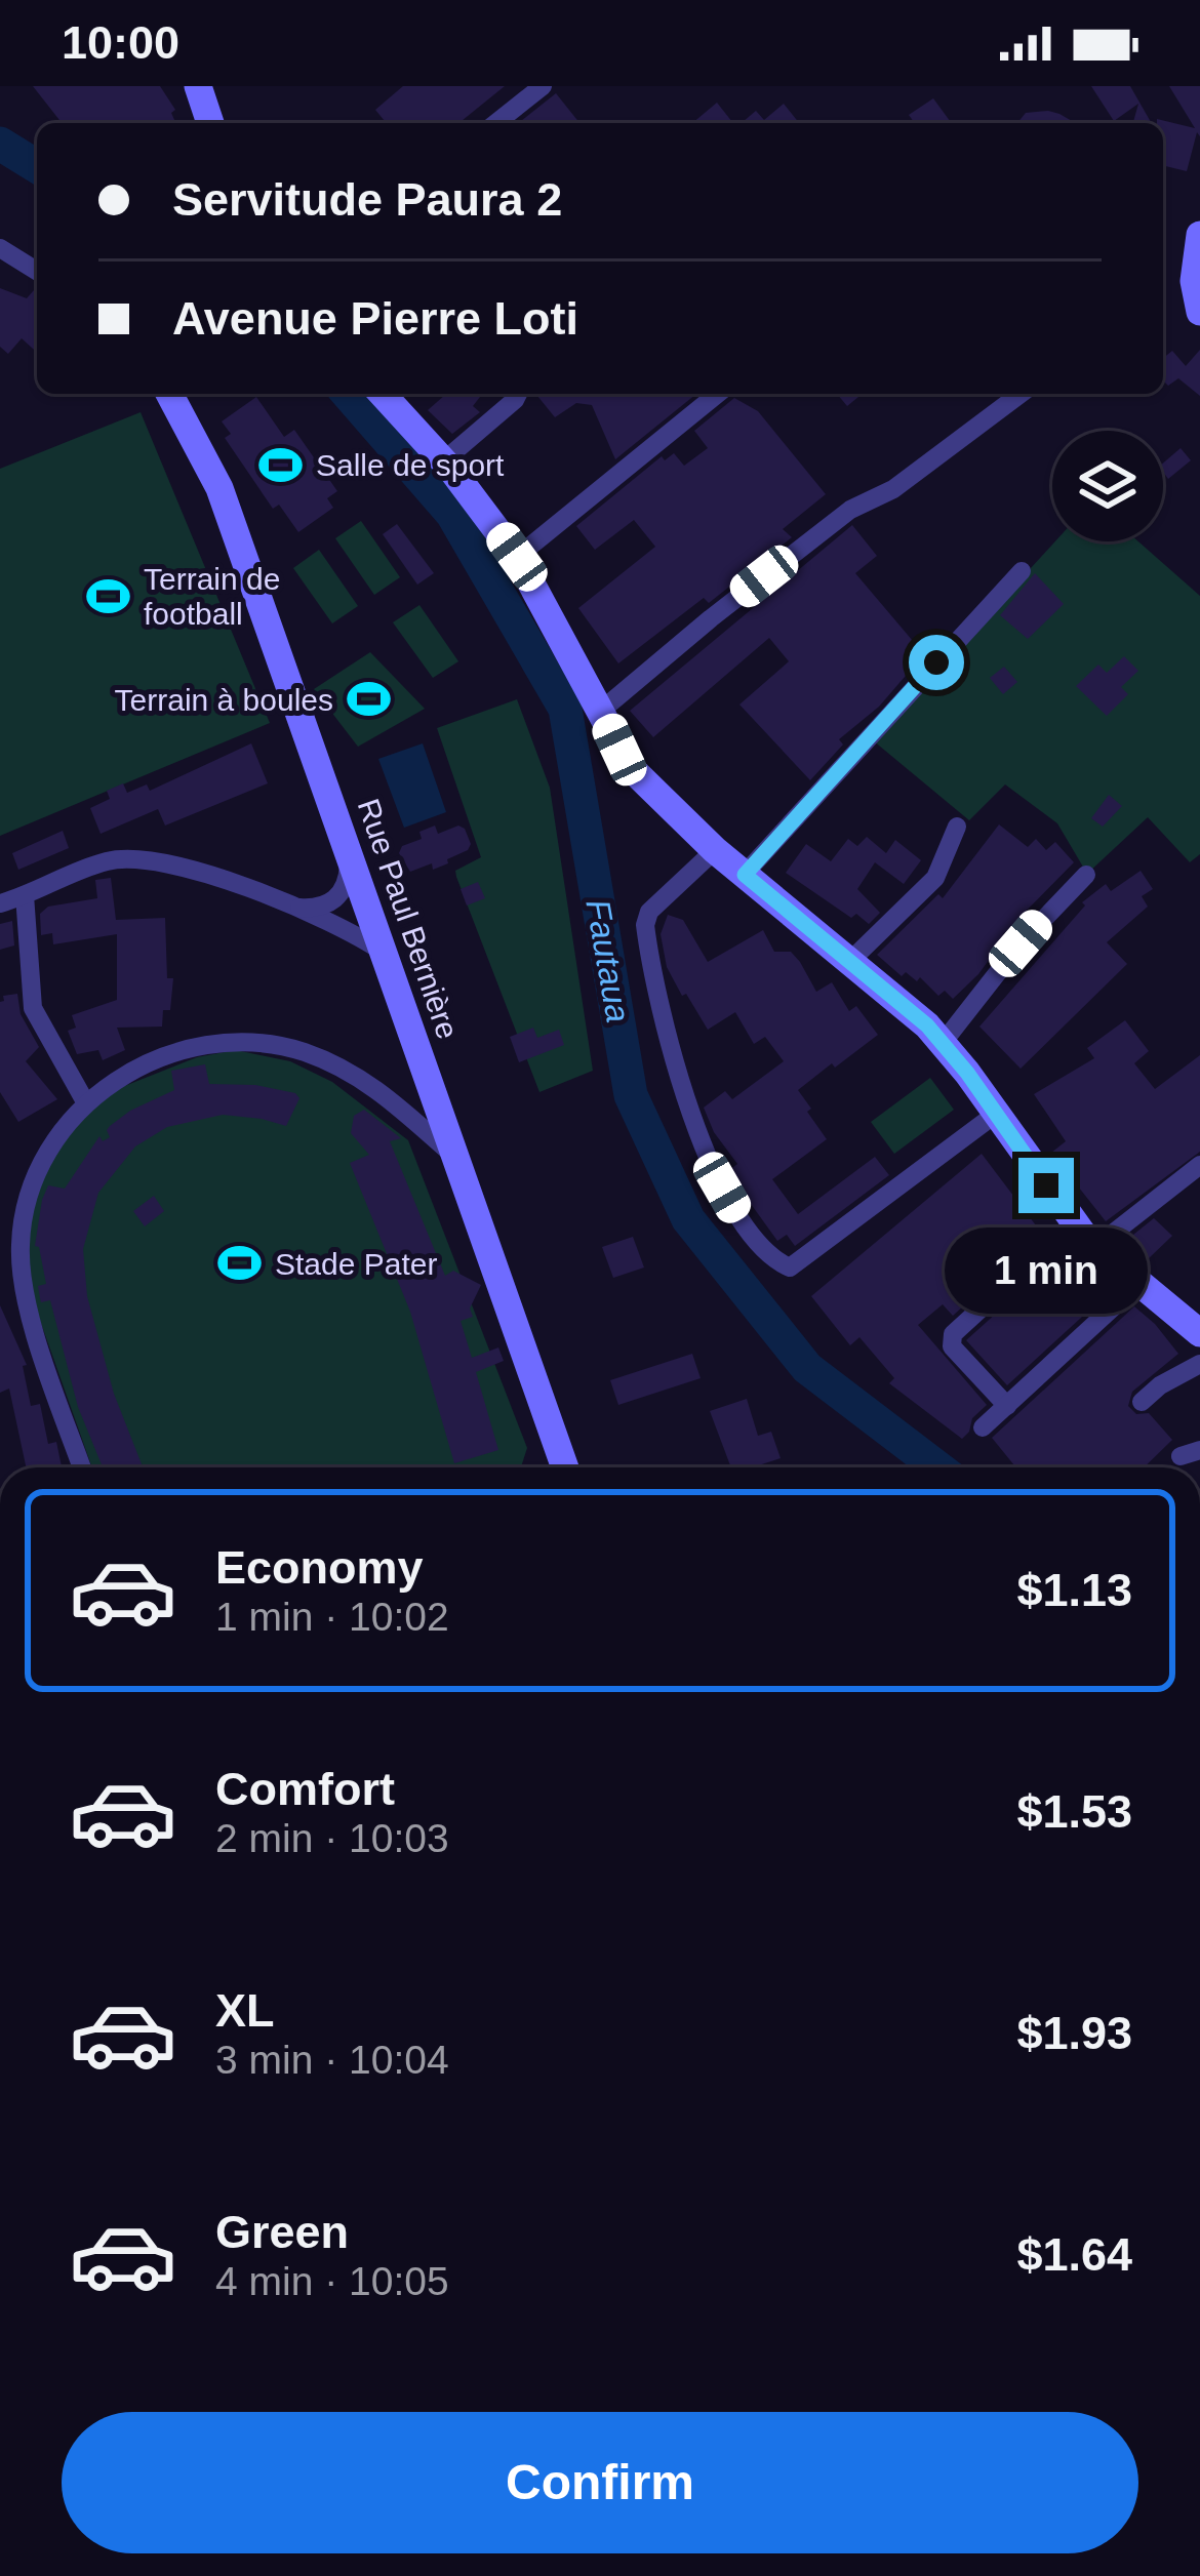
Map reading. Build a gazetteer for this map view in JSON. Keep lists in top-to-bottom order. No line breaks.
{"streets":{"main road":["Rue Paul Bernière"]},"water":["Fautaua"],"places":{"sports":["Salle de sport","Terrain de football","Terrain à boules","Stade Pater"]},"page":{"status":"10:00","banner":["Servitude Paura 2","Avenue Pierre Loti"],"bubble":"1 min","list":[{"name":"Economy","note":"1 min · 10:02","value":"$1.13"},{"name":"Comfort","note":"2 min · 10:03","value":"$1.53"},{"name":"XL","note":"3 min · 10:04","value":"$1.93"},{"name":"Green","note":"4 min · 10:05","value":"$1.64"}],"buttons":"Confirm"}}
